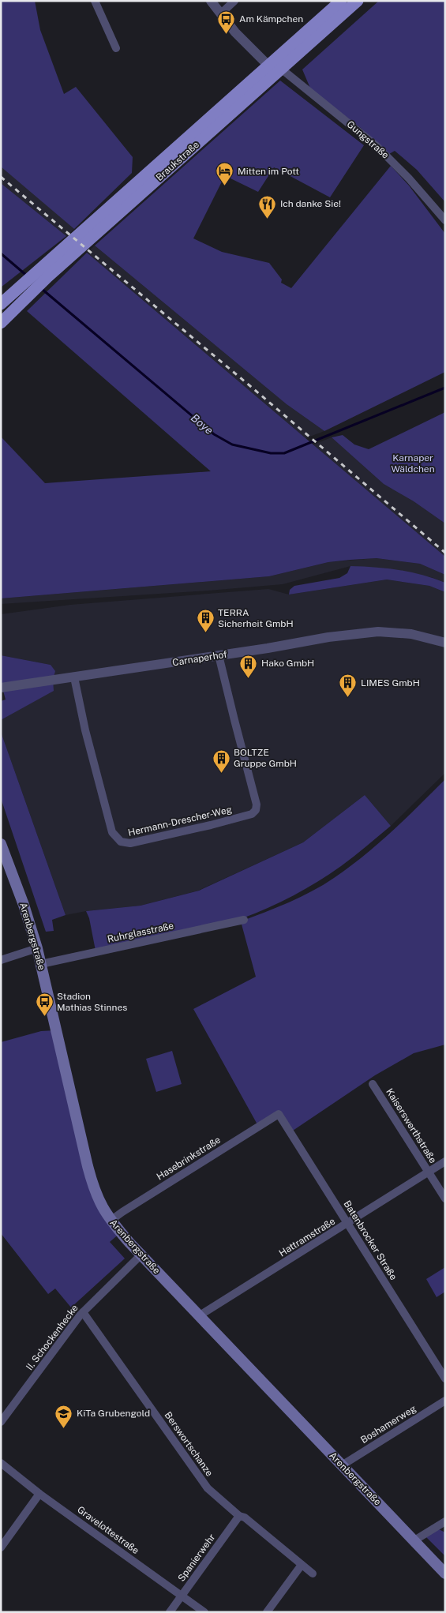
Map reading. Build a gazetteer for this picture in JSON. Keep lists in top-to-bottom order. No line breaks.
{"streets":{"main road":["Braukstraße","Arenbergstraße"],"street":["Gungstraße","Carnaperhof","Hermann-Drescher-Weg","Ruhrglasstraße","Kaiserswerthstraße","Hasebrinkstraße","Hattramstraße","Batenbrocker Straße","II. Schockenhecke","Boshamerweg","Berswortschanze","Gravelottestraße","Spanierwehr"]},"crossings":[["Gungstraße","Braukstraße"],["Carnaperhof","Hermann-Drescher-Weg"],["Ruhrglasstraße","Arenbergstraße"],["Arenbergstraße","Hasebrinkstraße"],["Arenbergstraße","Hattramstraße"],["Arenbergstraße","II. Schockenhecke"],["Arenbergstraße","Boshamerweg"],["Kaiserswerthstraße","Hattramstraße"],["Hasebrinkstraße","Batenbrocker Straße"],["Hattramstraße","Batenbrocker Straße"],["II. Schockenhecke","Berswortschanze"],["Berswortschanze","Spanierwehr"],["Gravelottestraße","Spanierwehr"]],"water":["Boye"],"parks":["Karnaper Wäldchen"],"places":{"bus stop":["Am Kämpchen","Stadion Mathias Stinnes"],"hotel":["Mitten im Pott"],"restaurant":["Ich danke Sie!"],"building":["TERRA Sicherheit GmbH","Hako GmbH","LIMES GmbH","BOLTZE Gruppe GmbH"],"school or university":["KiTa Grubengold"]}}
